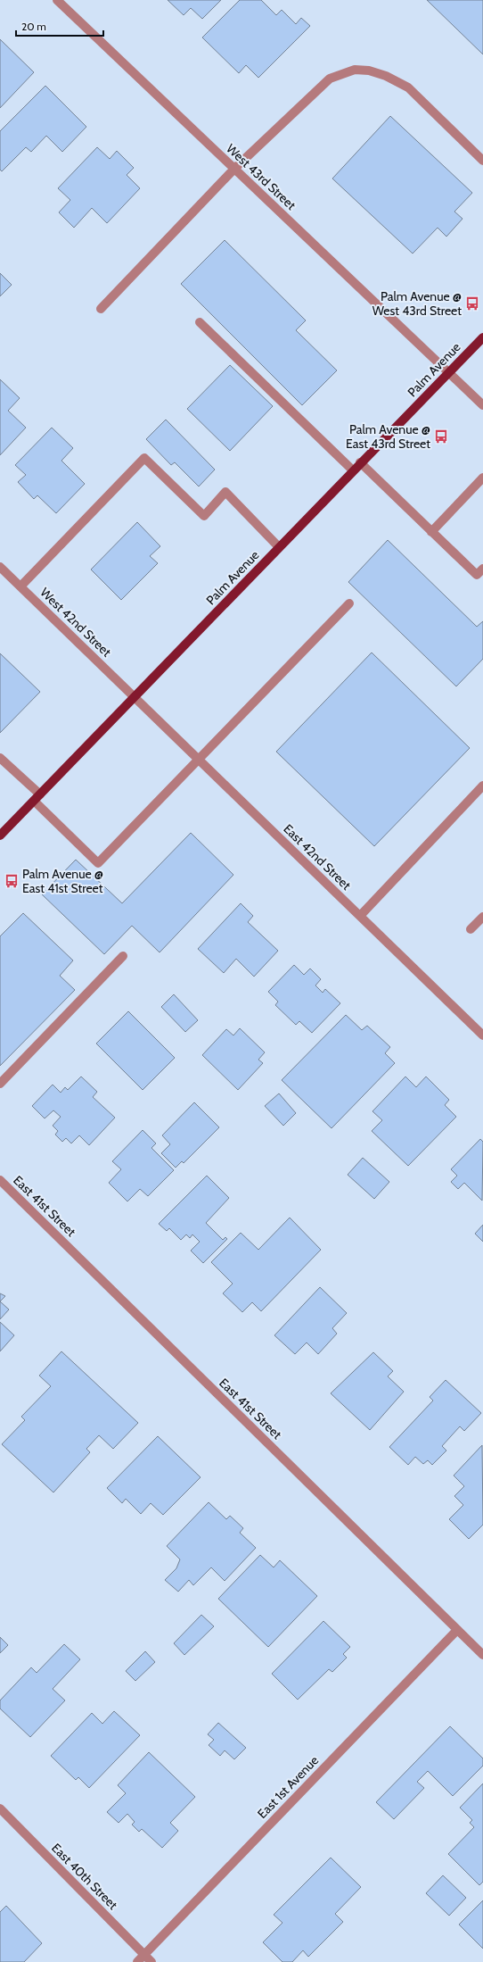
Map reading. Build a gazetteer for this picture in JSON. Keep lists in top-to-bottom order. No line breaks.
{"streets":{"main road":["Palm Avenue"],"street":["West 43rd Street","West 42nd Street","East 42nd Street","East 41st Street","East 1st Avenue","East 40th Street"]},"crossings":[["West 43rd Street","Palm Avenue"],["Palm Avenue","West 42nd Street"],["Palm Avenue","East 42nd Street"],["West 42nd Street","East 42nd Street"],["East 41st Street","East 1st Avenue"],["East 1st Avenue","East 40th Street"]],"places":{"bus stop":["Palm Avenue @ West 43rd Street","Palm Avenue @ East 43rd Street","Palm Avenue @ East 41st Street"]},"scale_bar":"20 m"}
